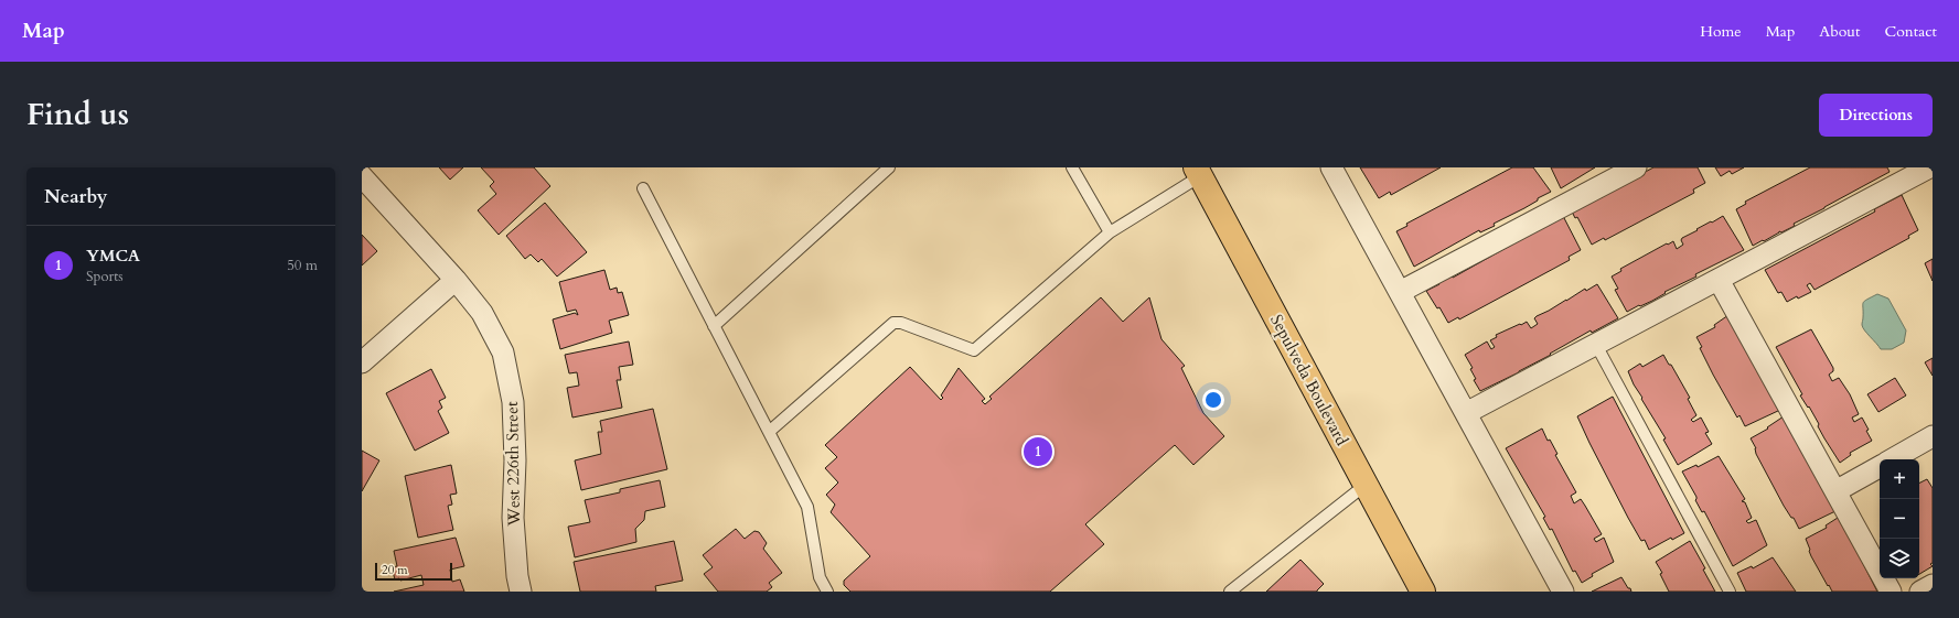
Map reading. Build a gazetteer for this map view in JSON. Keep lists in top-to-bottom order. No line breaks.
{"streets":{"main road":["Sepulveda Boulevard"],"street":["West 226th Street"]},"scale_bar":"20 m","page":{"header":"Map","nav":["Home","Map","About","Contact"],"title":"Find us","buttons":"Directions","heading":"Nearby","list":[{"mark":"1","name":"YMCA","note":"Sports","value":"50 m"}],"pins":"1","map_buttons":["+","−"],"scale":"20 m"}}
